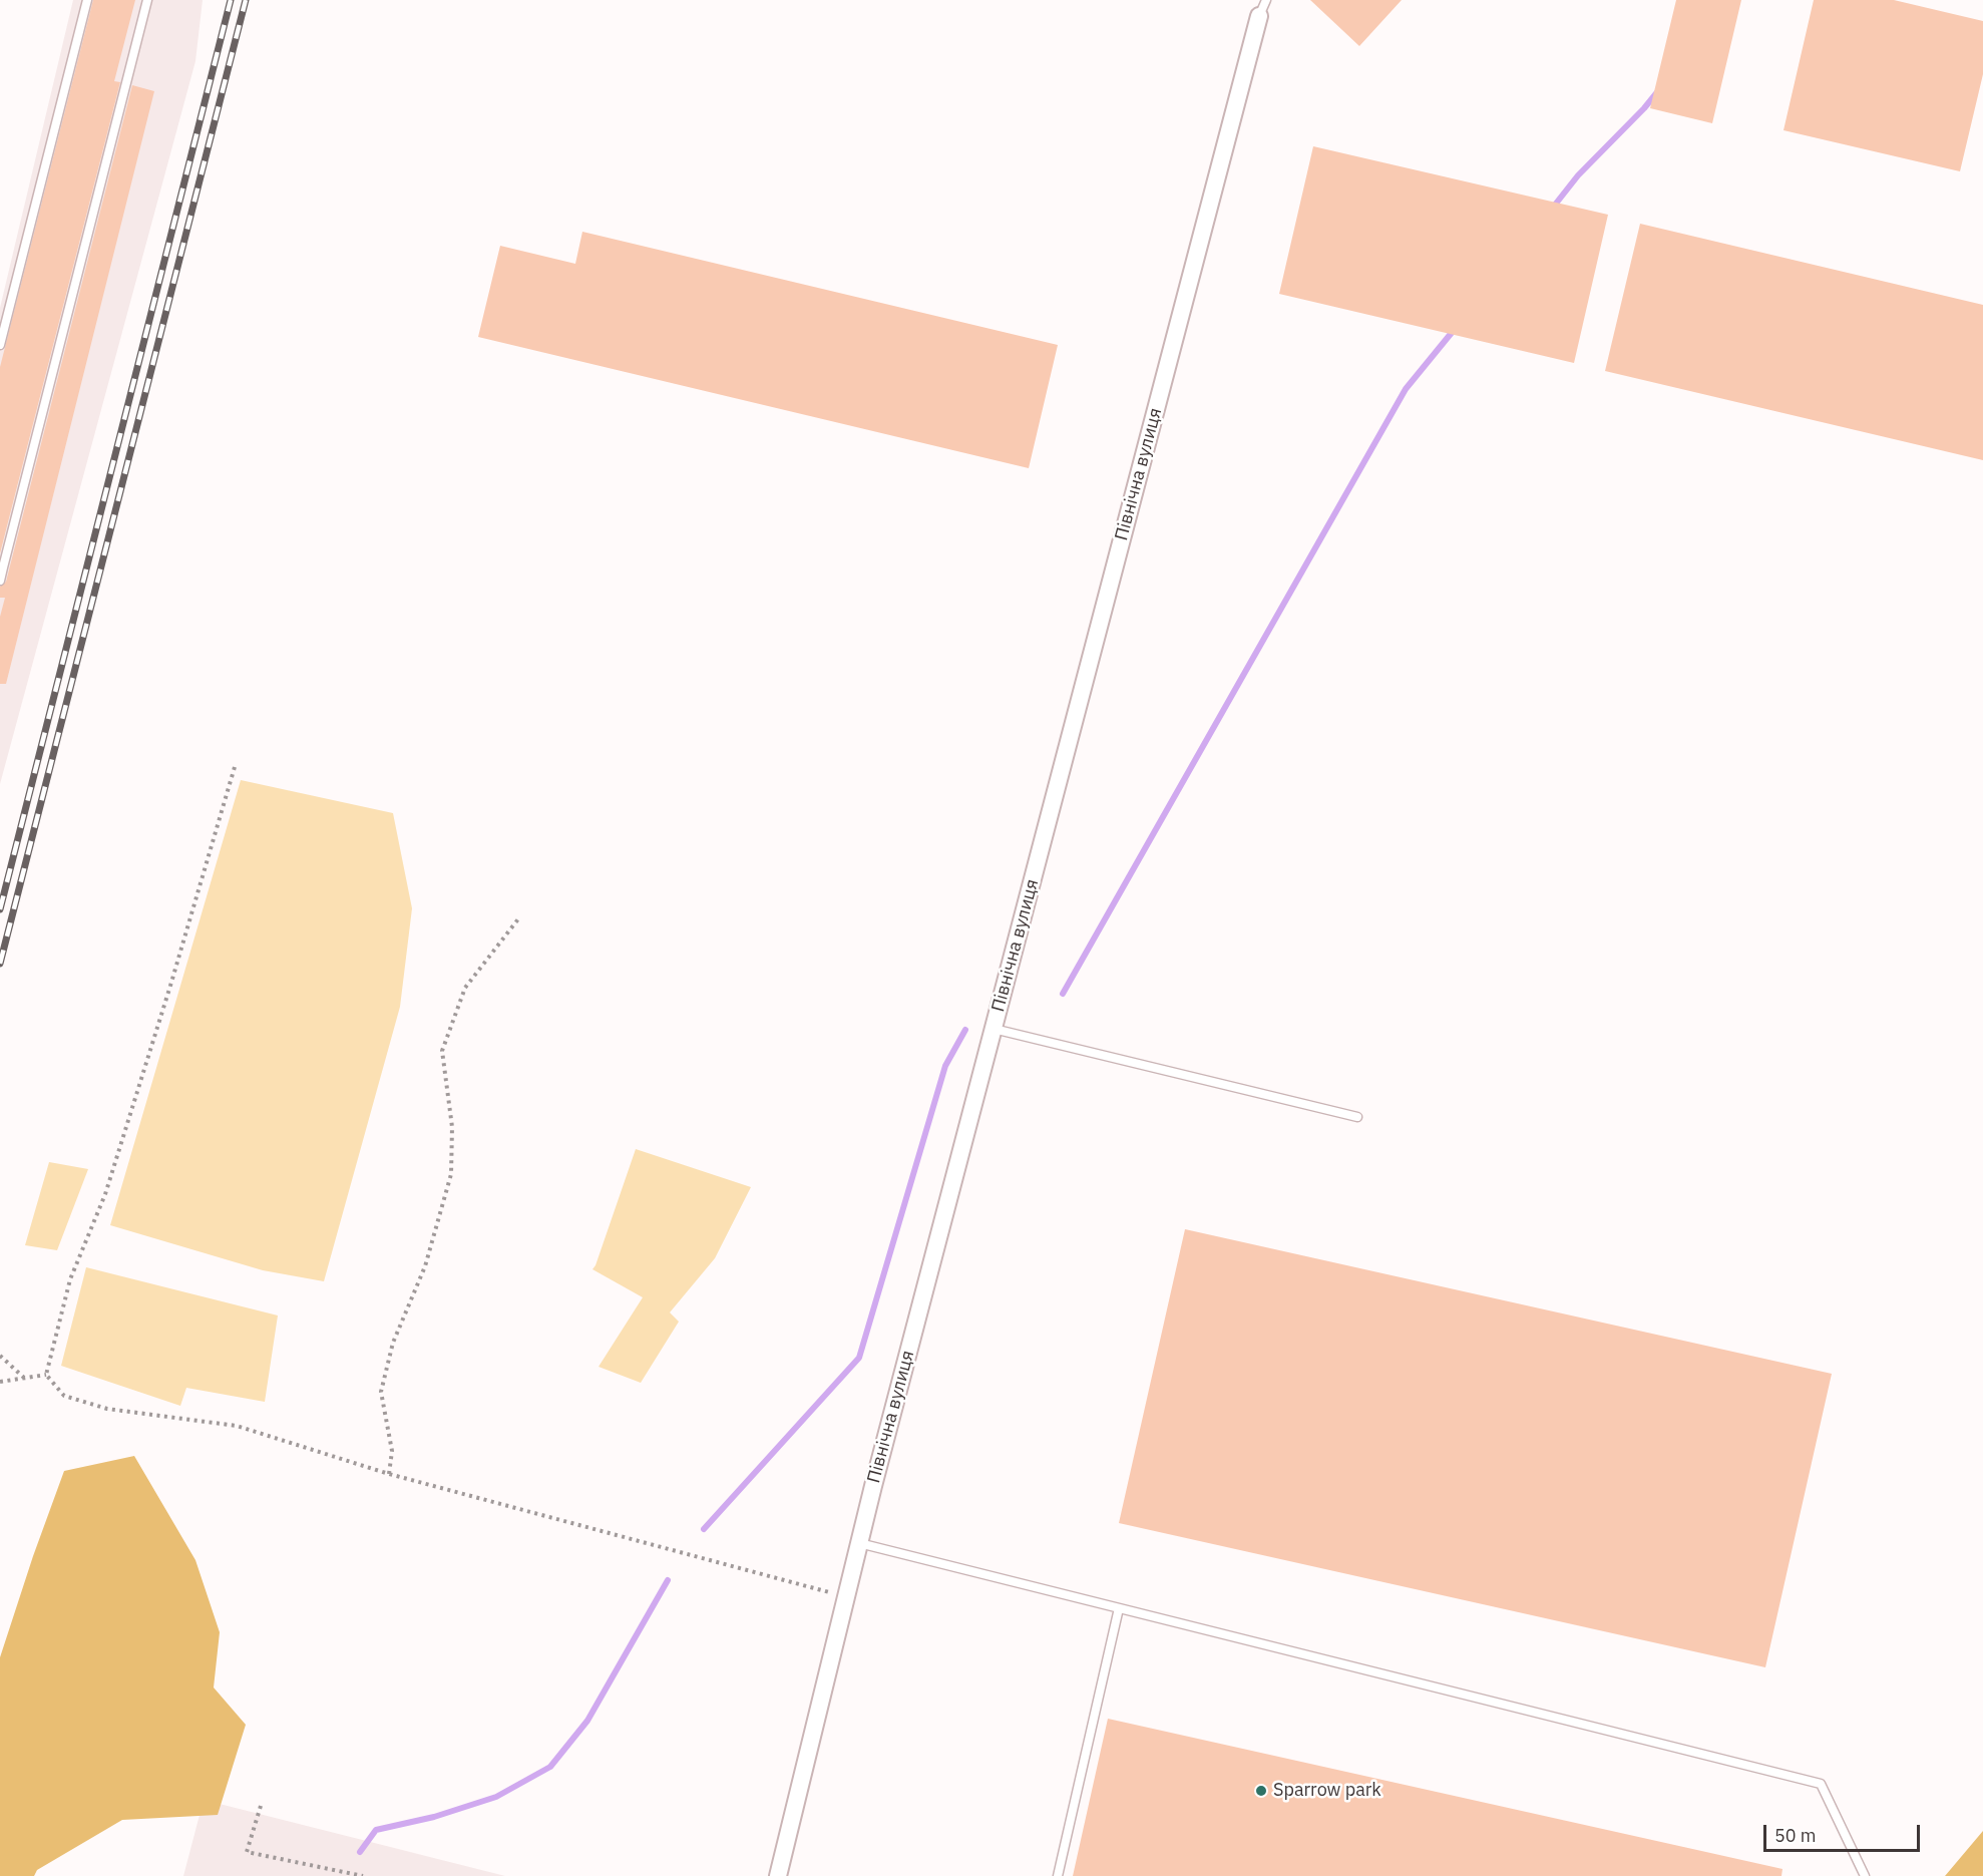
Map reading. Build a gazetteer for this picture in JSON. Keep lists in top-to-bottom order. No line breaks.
{"streets":{"street":["Північна вулиця"]},"places":["Sparrow park"],"scale_bar":"50 m"}
